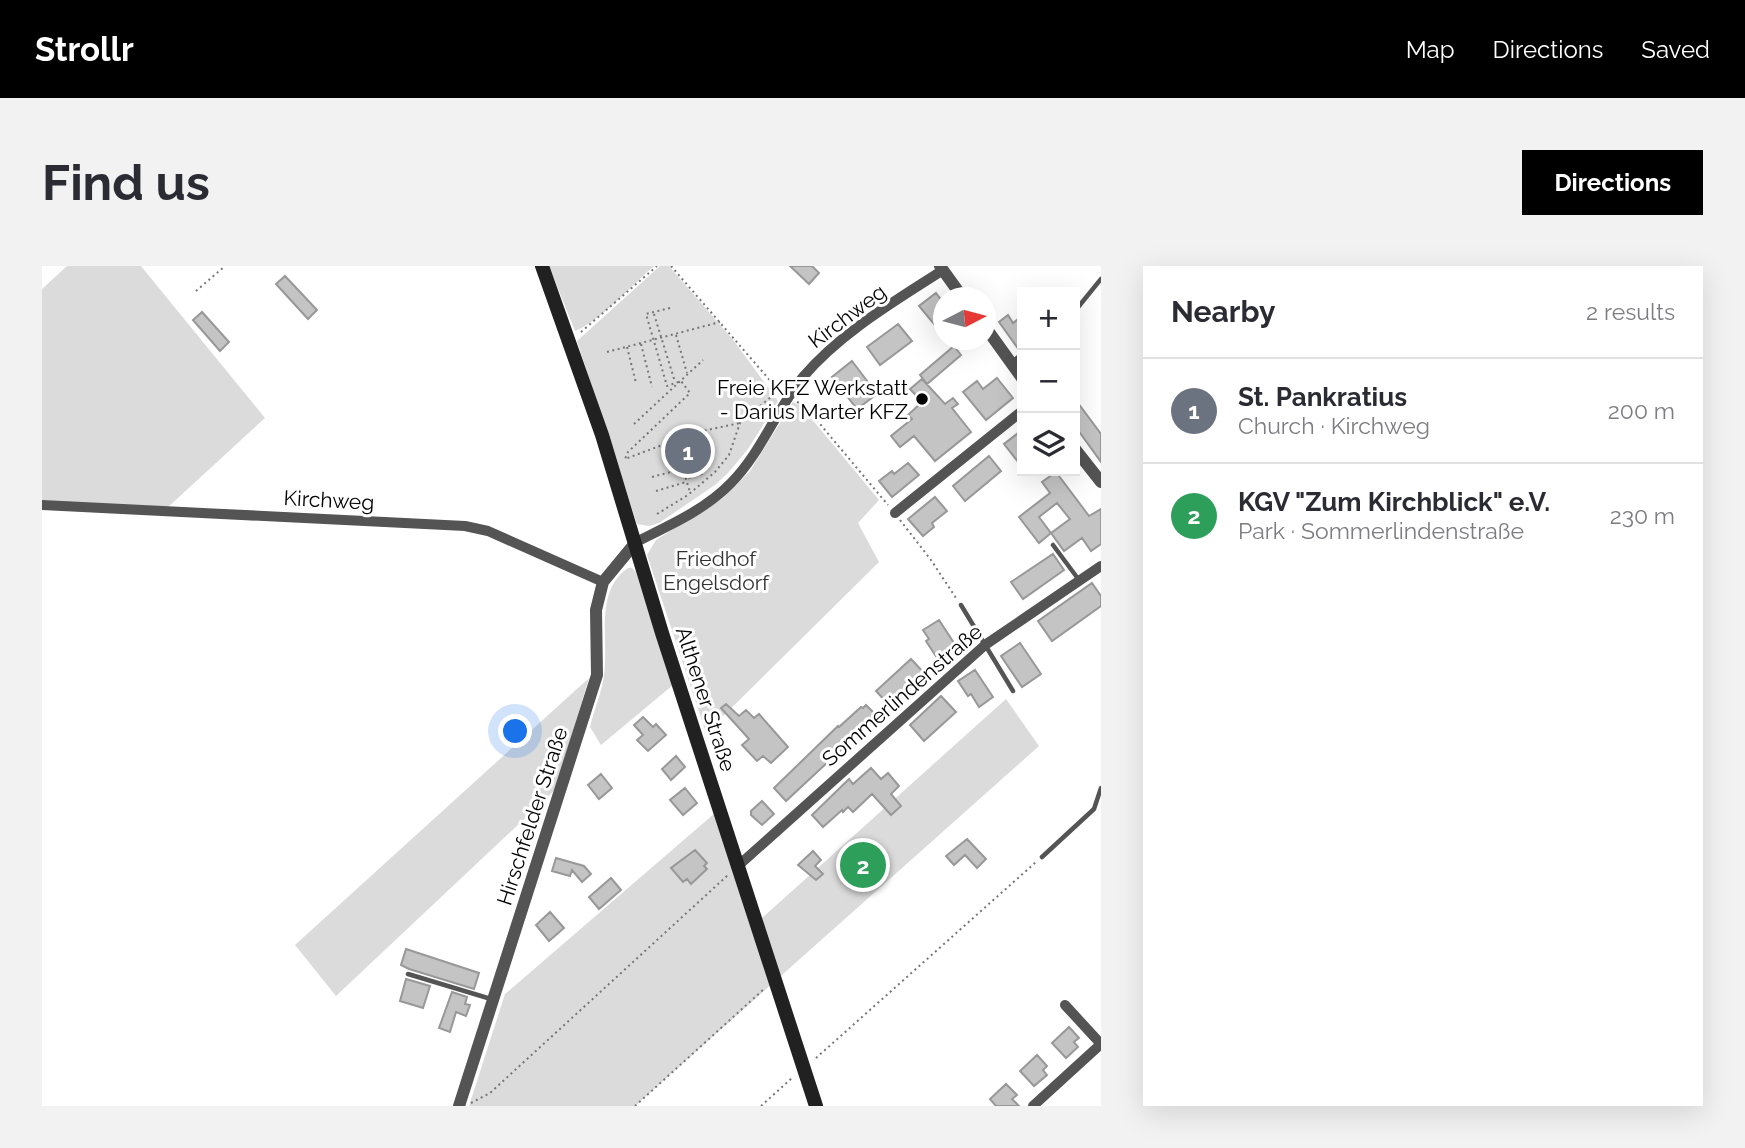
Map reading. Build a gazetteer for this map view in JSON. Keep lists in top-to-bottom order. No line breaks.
{"streets":{"main road":["Althener Straße"],"street":["Kirchweg","Sommerlindenstraße","Hirschfelder Straße"]},"crossings":[["Kirchweg","Althener Straße"],["Kirchweg","Hirschfelder Straße"],["Sommerlindenstraße","Althener Straße"],["Althener Straße","Hirschfelder Straße"]],"parks":["Friedhof Engelsdorf"],"places":["Freie KFZ Werkstatt - Darius Marter KFZ"],"north":"right","page":{"header":"Strollr","nav":["Map","Directions","Saved"],"buttons":"Directions","title":"Find us","heading":["Nearby","2 results"],"map_buttons":["+","−"],"list":[{"mark":"1","name":"St. Pankratius","note":"Church · Kirchweg","value":"200 m"},{"mark":"2","name":"KGV \"Zum Kirchblick\" e.V.","note":"Park · Sommerlindenstraße","value":"230 m"}],"pins":["1","2"]}}
